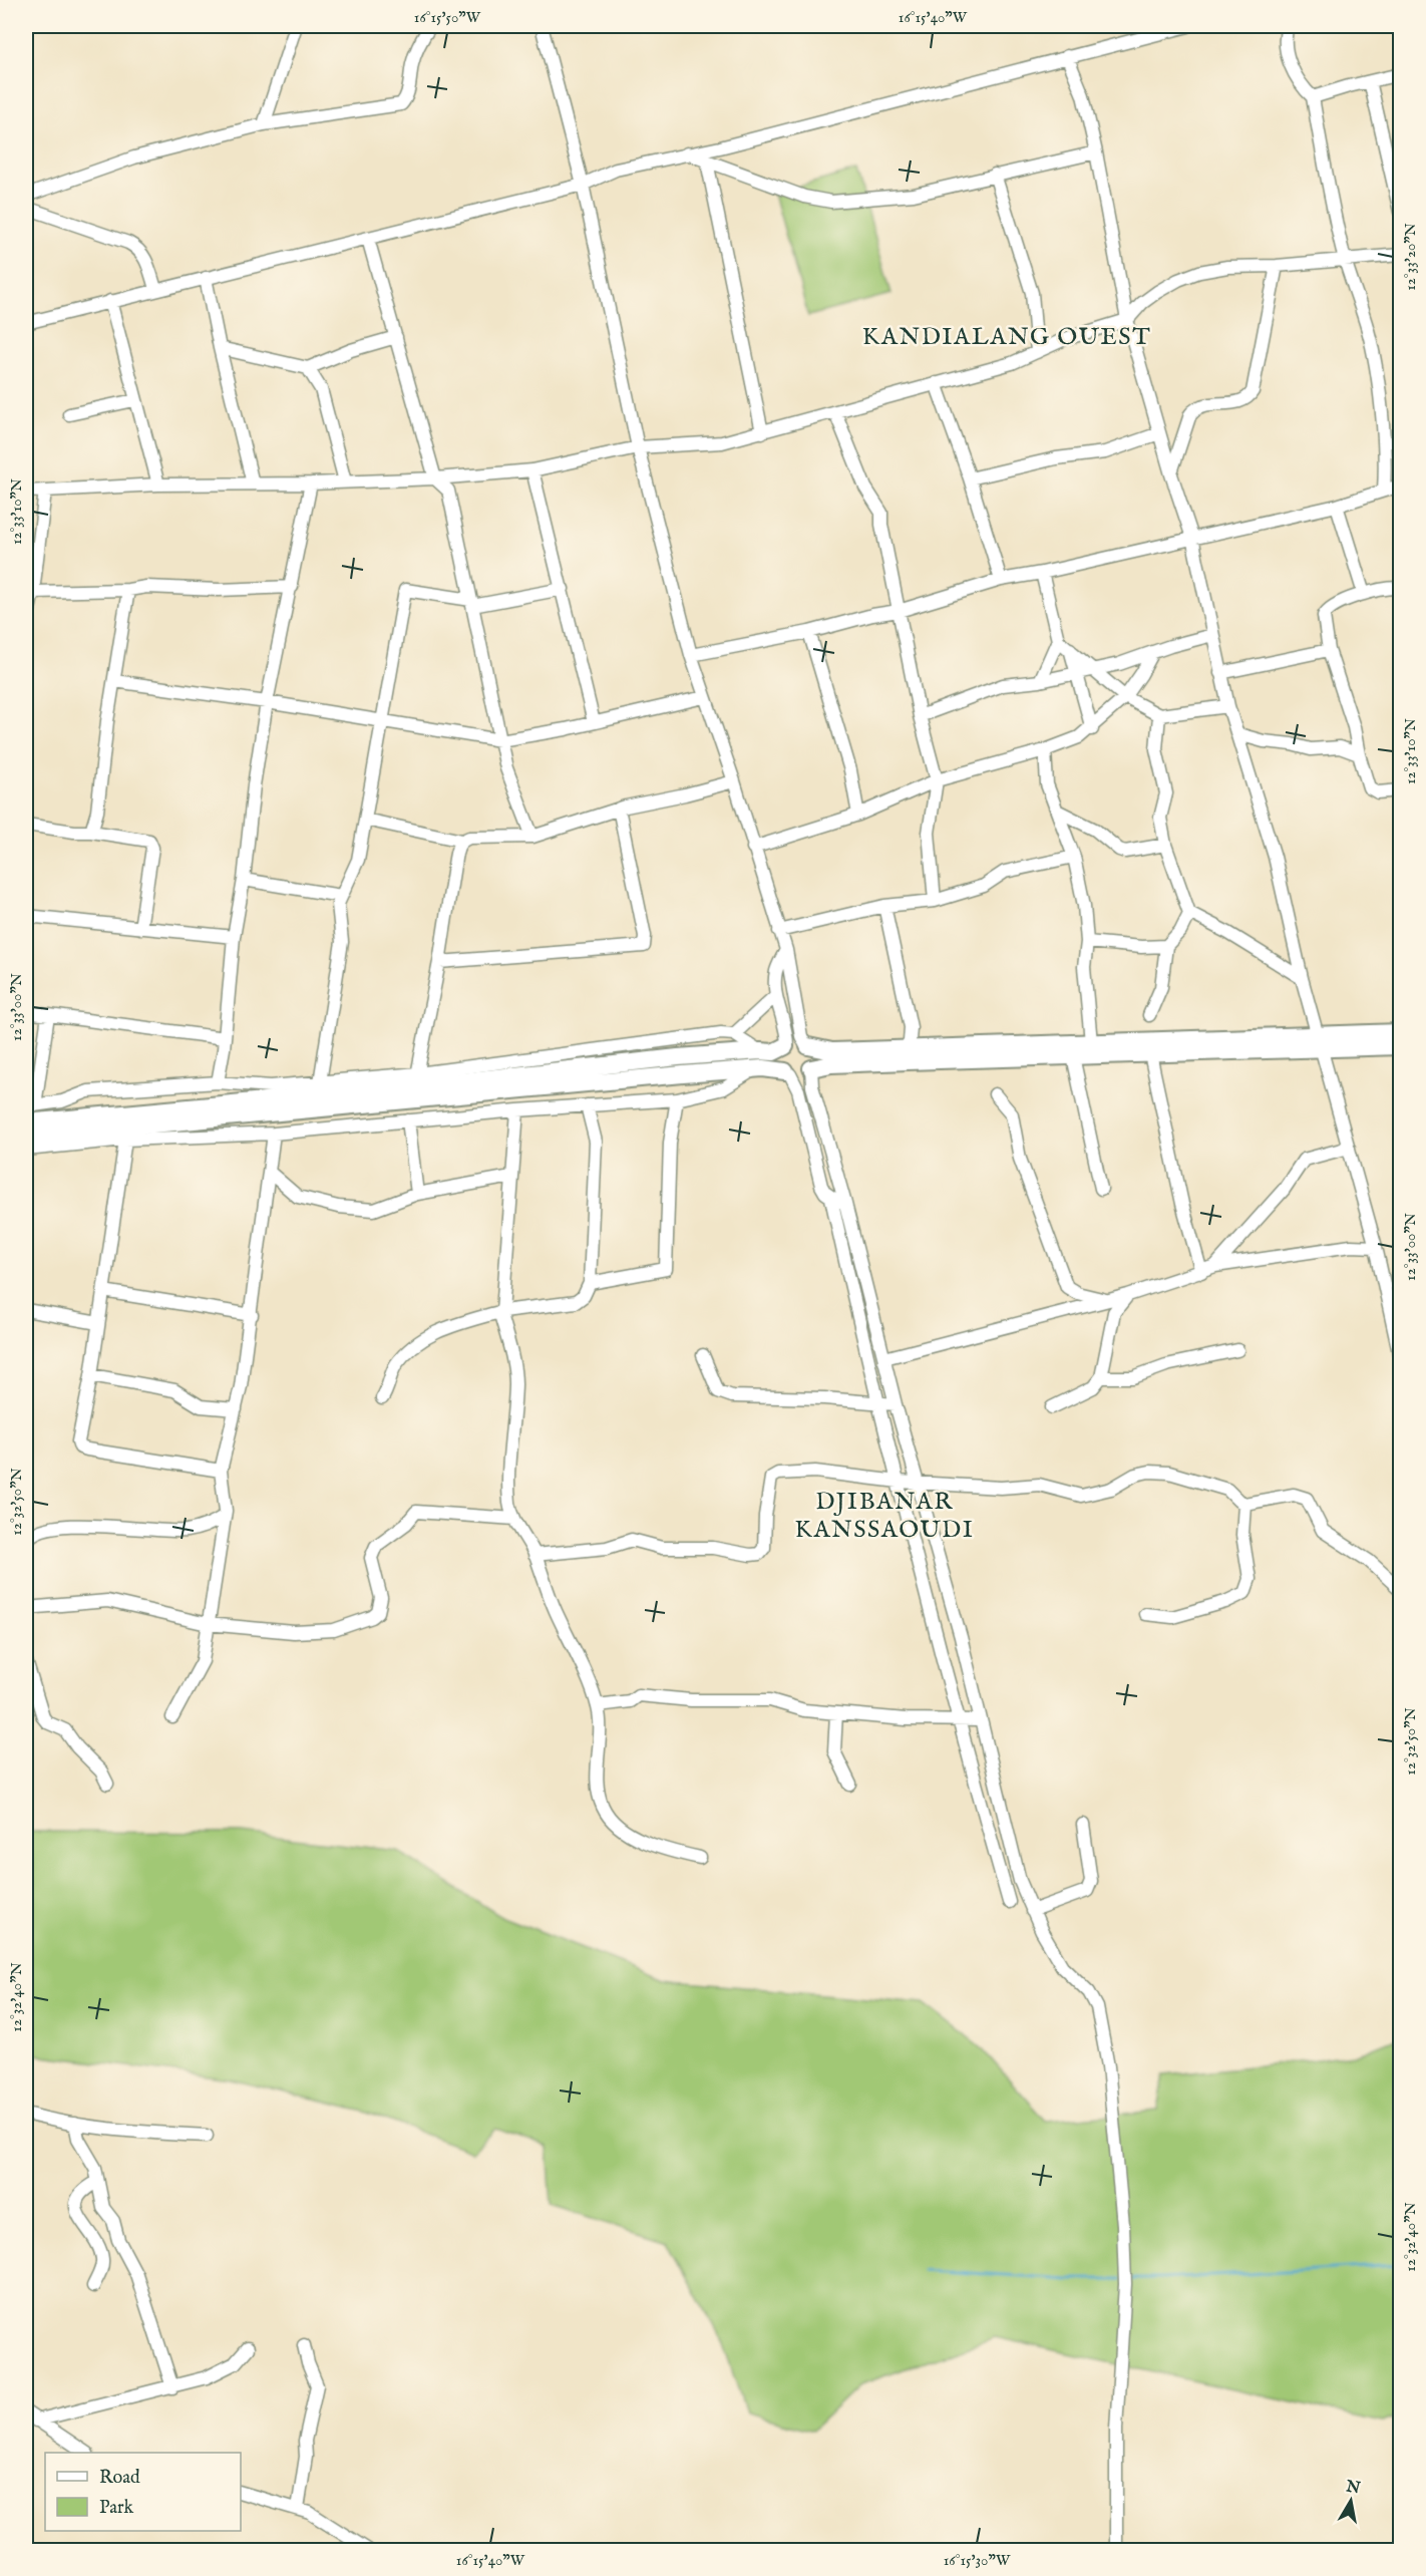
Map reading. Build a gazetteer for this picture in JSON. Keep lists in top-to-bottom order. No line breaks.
{"districts":["KANDIALANG OUEST","DJIBANAR KANSSAOUDI"],"legend":["Road","Park"],"north":"top","coordinates":["16°15'50\"W","16°15'40\"W","12°33'20\"N","12°33'10\"N","12°33'00\"N","12°32'50\"N","12°32'40\"N","16°15'30\"W"]}
